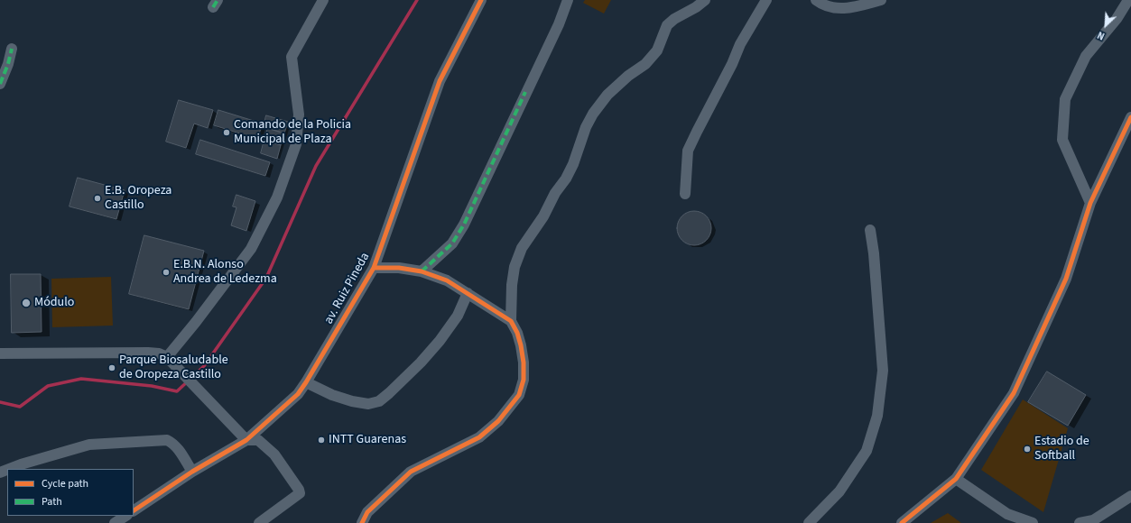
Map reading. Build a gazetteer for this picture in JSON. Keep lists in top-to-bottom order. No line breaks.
{"streets":{"street":["av. Ruiz Pineda"]},"places":["Comando de la Policia Municipal de Plaza","E.B. Oropeza Castillo","E.B.N. Alonso Andrea de Ledezma","Módulo","Parque Biosaludable de Oropeza Castillo","INTT Guarenas","Estadio de Softball"],"legend":["Cycle path","Path"],"north":"bottom left"}
